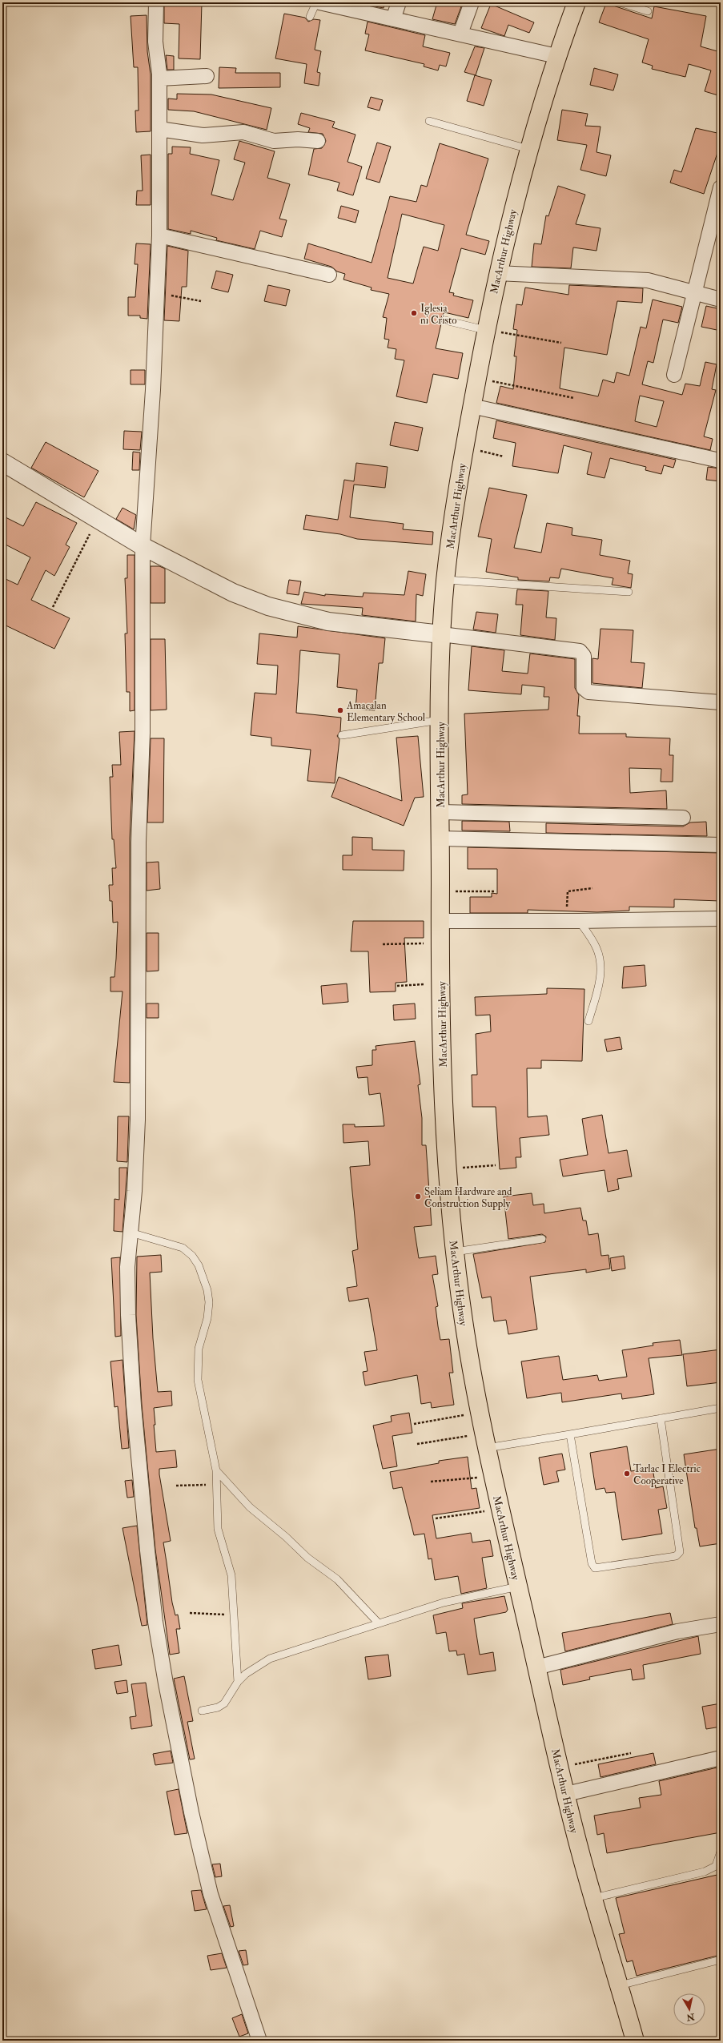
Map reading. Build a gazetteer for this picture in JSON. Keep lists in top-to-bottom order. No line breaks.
{"streets":{"highway":["MacArthur Highway"]},"places":["Iglesia ni Cristo","Amacalan Elementary School","Seliam Hardware and Construction Supply","Tarlac I Electric Cooperative"],"north":"bottom"}
